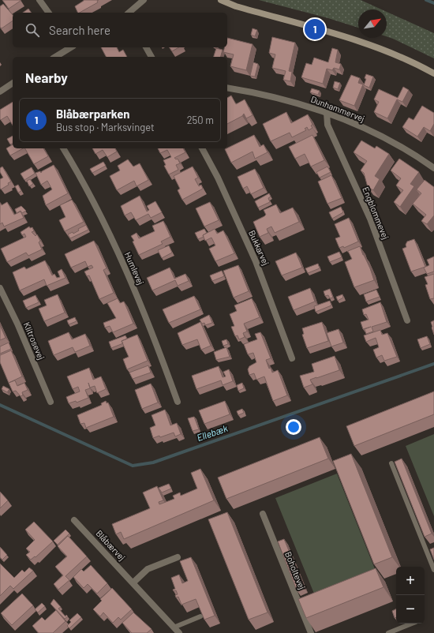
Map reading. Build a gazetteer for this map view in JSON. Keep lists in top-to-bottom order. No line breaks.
{"streets":{"street":["Dunhammervej","Engblommevej","Bukkarvej","Humlevej","Klitrosevej","Blåbærvej","Boholtevej"]},"crossings":[["Dunhammervej","Engblommevej"]],"water":["Ellebæk"],"north":"top right","page":{"search":"Search here","pins":"1","heading":"Nearby","list":[{"mark":"1","name":"Blåbærparken","note":"Bus stop · Marksvinget","value":"250 m"}],"map_buttons":["+","−"]}}
